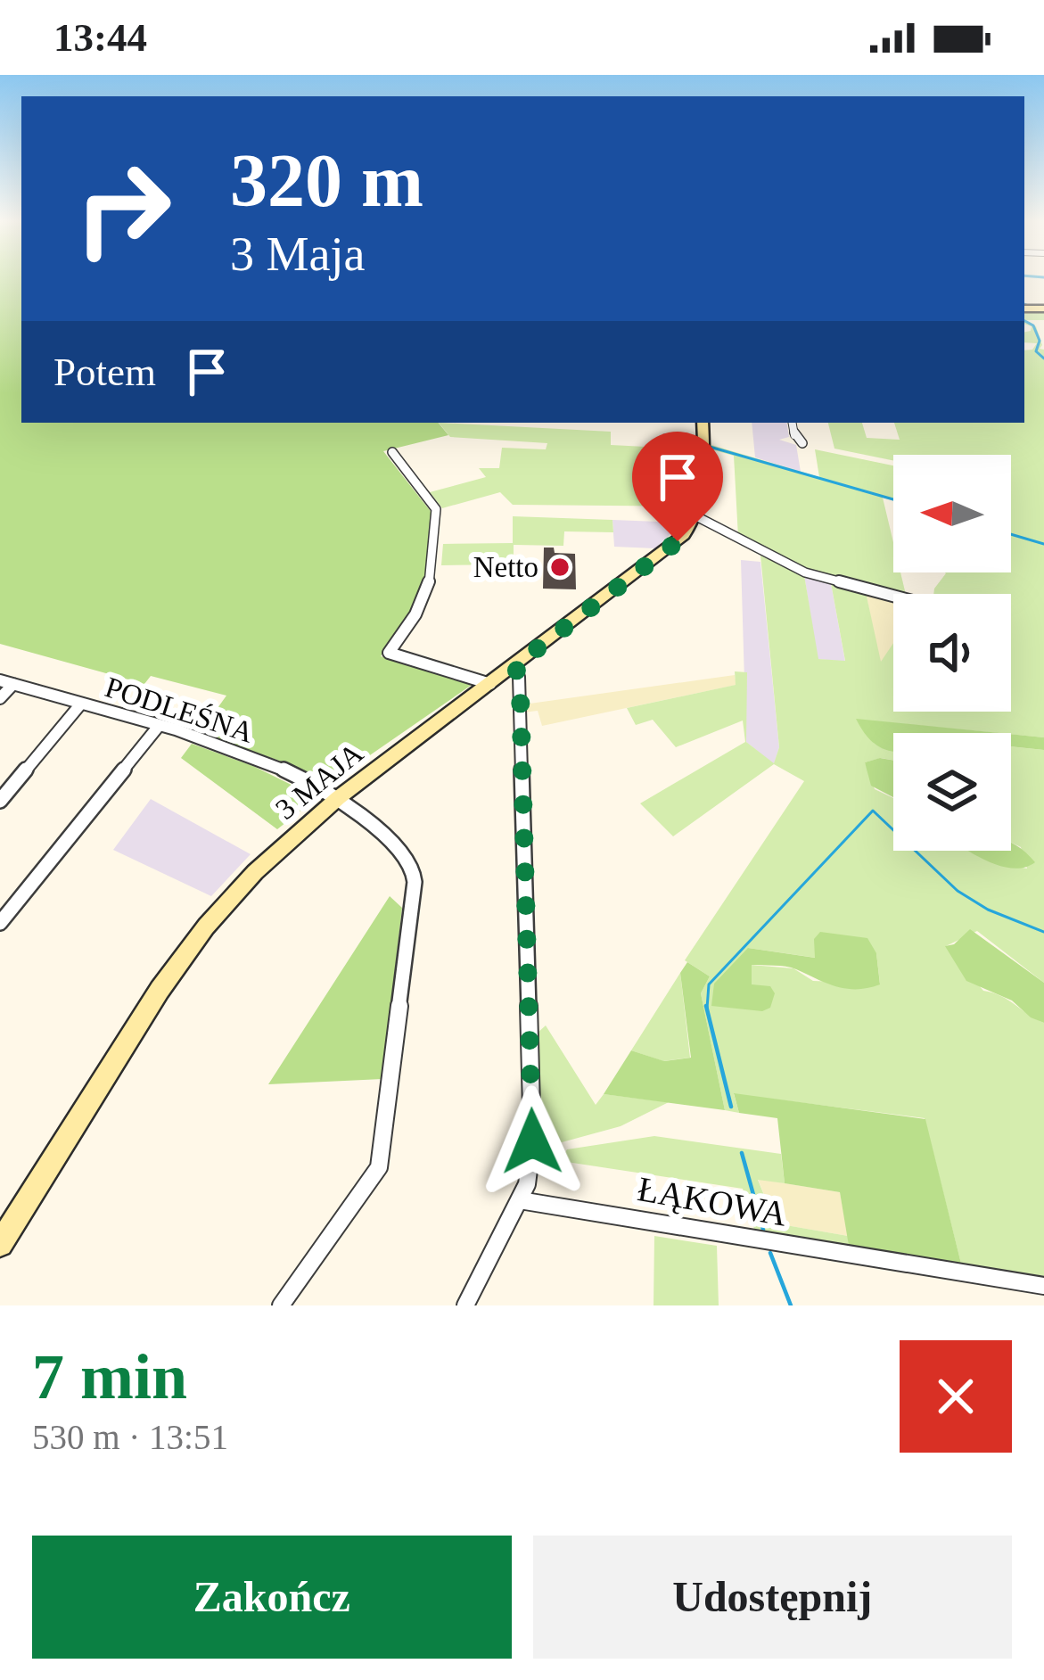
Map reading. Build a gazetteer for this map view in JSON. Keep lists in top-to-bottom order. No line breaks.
{"streets":{"street":["PODLEŚNA","3 MAJA","ŁĄKOWA"]},"crossings":[["PODLEŚNA","3 MAJA"]],"places":["Netto"],"north":"left","page":{"status":"13:44","turn":["320 m","3 Maja"],"then":"Potem","heading":["7 min","530 m · 13:51"],"buttons":["Zakończ","Udostępnij"]}}
